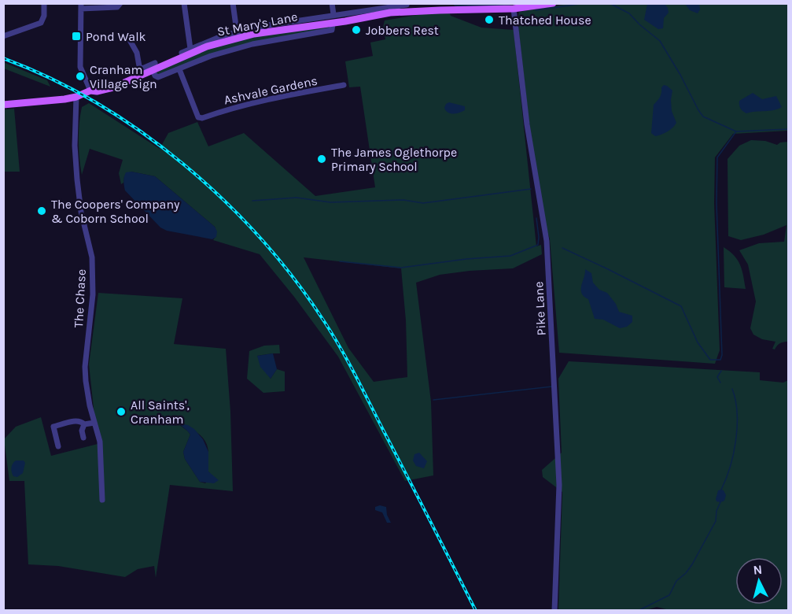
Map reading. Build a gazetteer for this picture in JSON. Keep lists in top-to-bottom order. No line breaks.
{"streets":{"main road":["St Mary's Lane"],"street":["Ashvale Gardens","The Chase","Pike Lane"]},"crossings":[["St Mary's Lane","The Chase"],["St Mary's Lane","Pike Lane"]],"places":{"other":["Thatched House","Jobbers Rest","Cranham Village Sign","The James Oglethorpe Primary School","The Coopers' Company & Coborn School","All Saints', Cranham"],"transit":["Pond Walk"]},"north":"top"}
